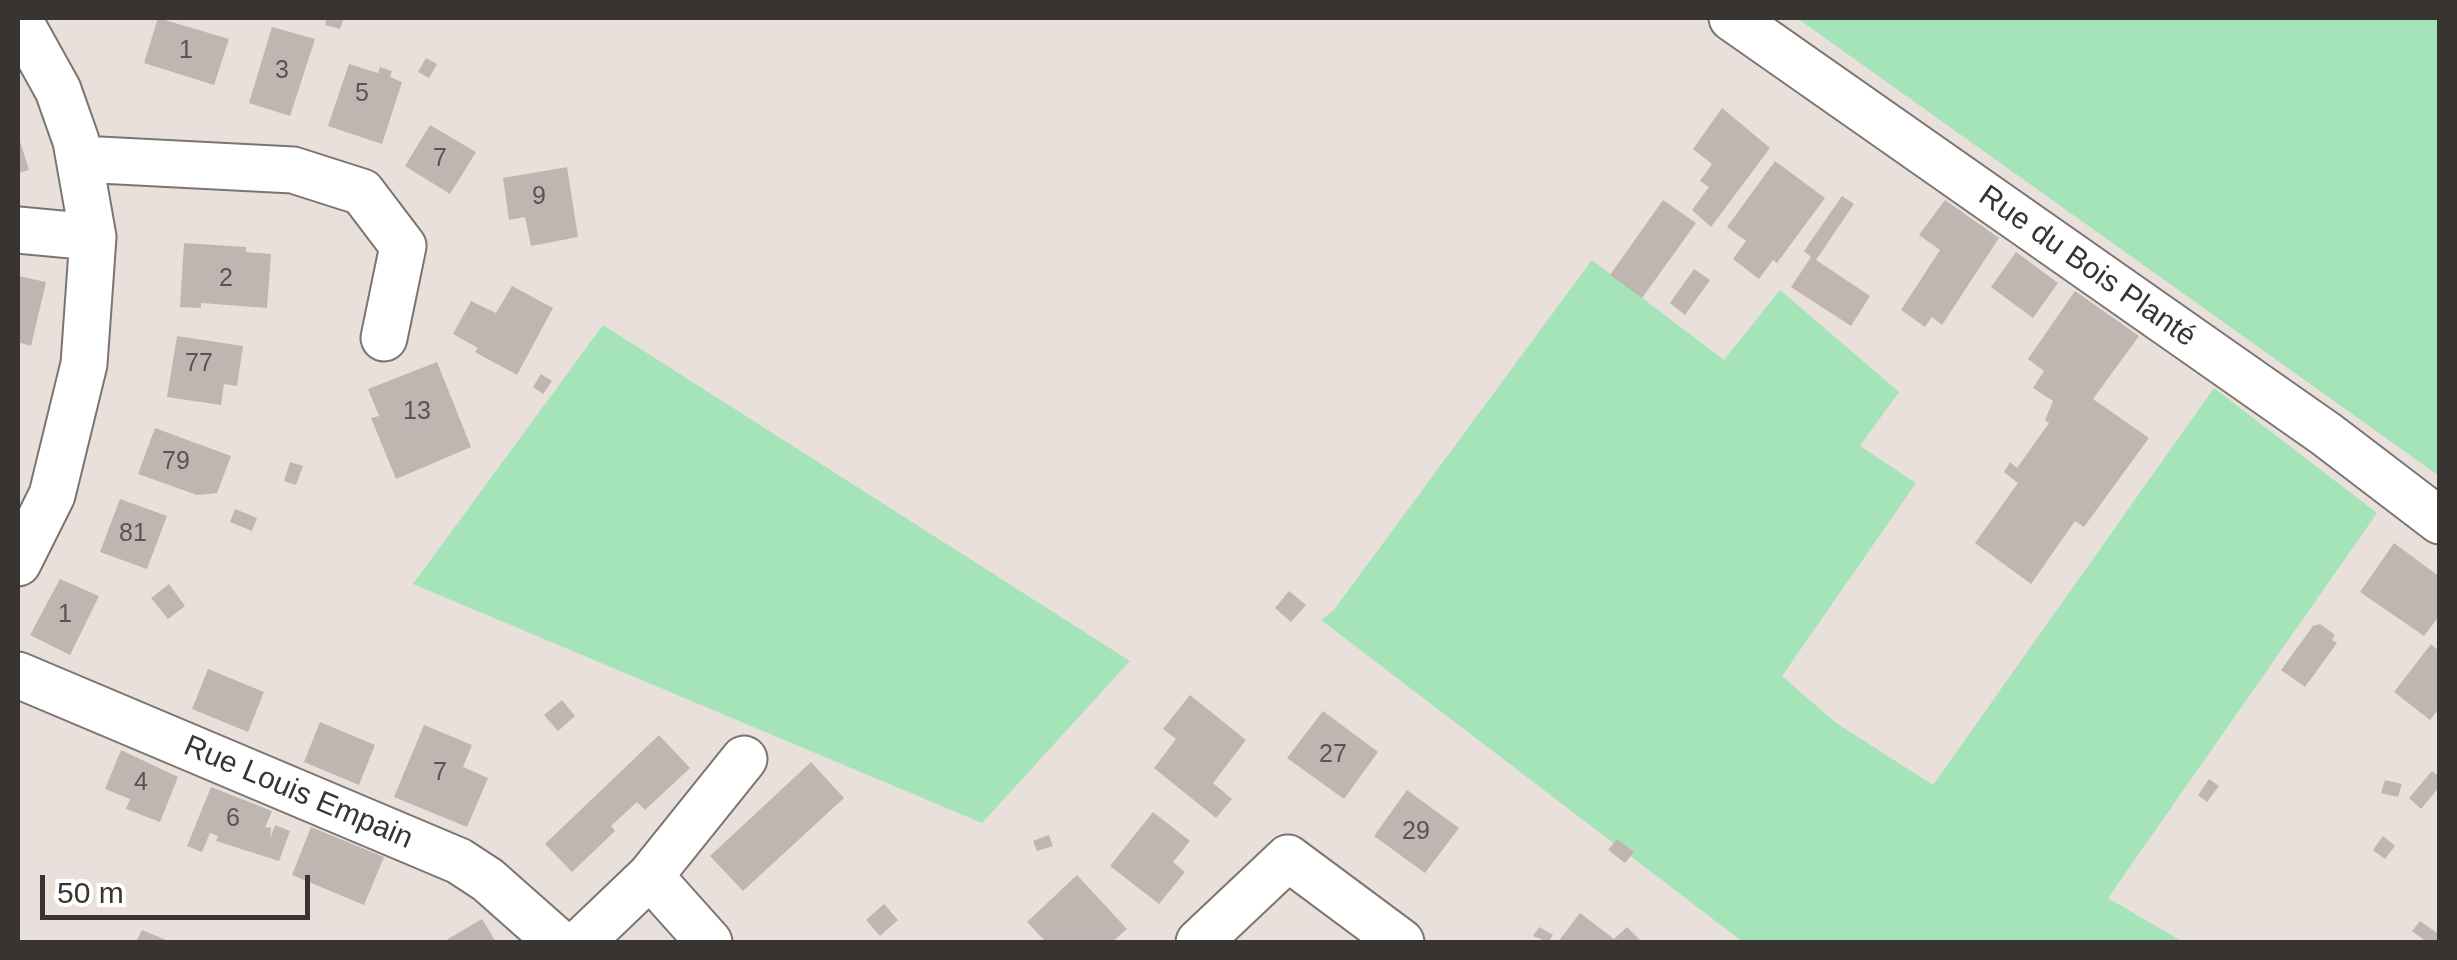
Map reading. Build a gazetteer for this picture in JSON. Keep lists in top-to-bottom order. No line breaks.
{"streets":{"street":["Rue du Bois Planté","Rue Louis Empain"]},"house_numbers":["1","3","5","7","9","2","77","13","79","81","1","27","7","4","6","29"],"scale_bar":"50 m"}
